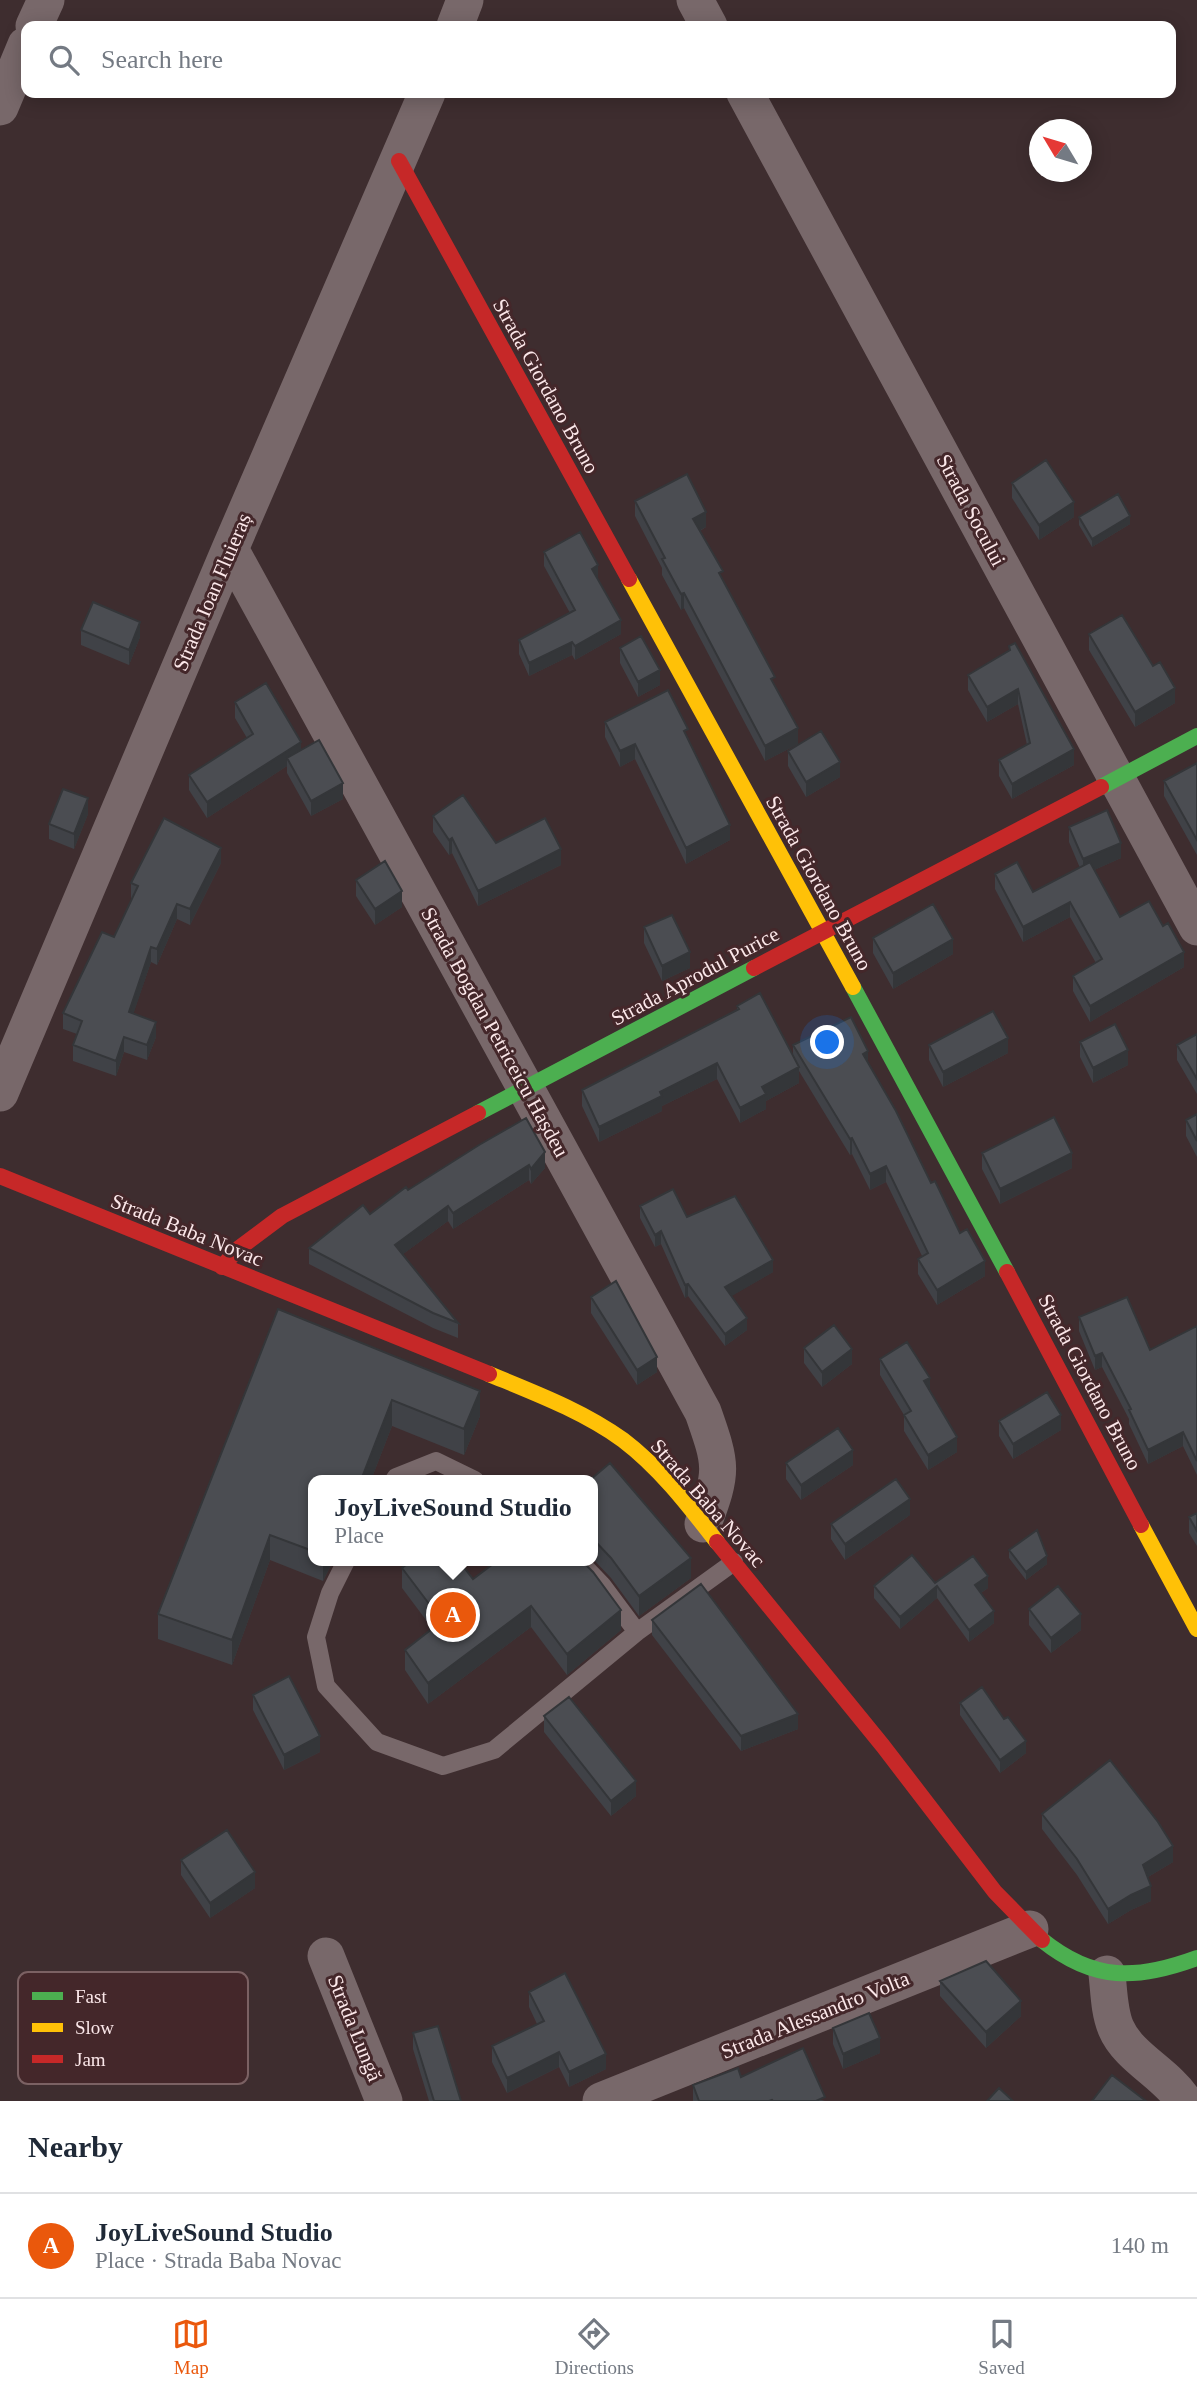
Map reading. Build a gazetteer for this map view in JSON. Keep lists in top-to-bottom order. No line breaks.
{"streets":{"street":["Strada Giordano Bruno","Strada Socului","Strada Ioan Fluieraș","Strada Aprodul Purice","Strada Bogdan Petriceicu Hașdeu","Strada Baba Novac","Strada Alessandro Volta","Strada Lungă"]},"crossings":[["Strada Giordano Bruno","Strada Ioan Fluieraș"],["Strada Giordano Bruno","Strada Aprodul Purice"],["Strada Socului","Strada Aprodul Purice"],["Strada Ioan Fluieraș","Strada Bogdan Petriceicu Hașdeu"],["Strada Aprodul Purice","Strada Bogdan Petriceicu Hașdeu"],["Strada Aprodul Purice","Strada Baba Novac"],["Strada Bogdan Petriceicu Hașdeu","Strada Baba Novac"],["Strada Baba Novac","Strada Alessandro Volta"]],"legend":["Fast","Slow","Jam"],"north":"top left","page":{"search":"Search here","popup":["JoyLiveSound Studio","Place"],"pins":"A","heading":"Nearby","list":[{"mark":"A","name":"JoyLiveSound Studio","note":"Place · Strada Baba Novac","value":"140 m"}],"nav":["Map","Directions","Saved"]}}
